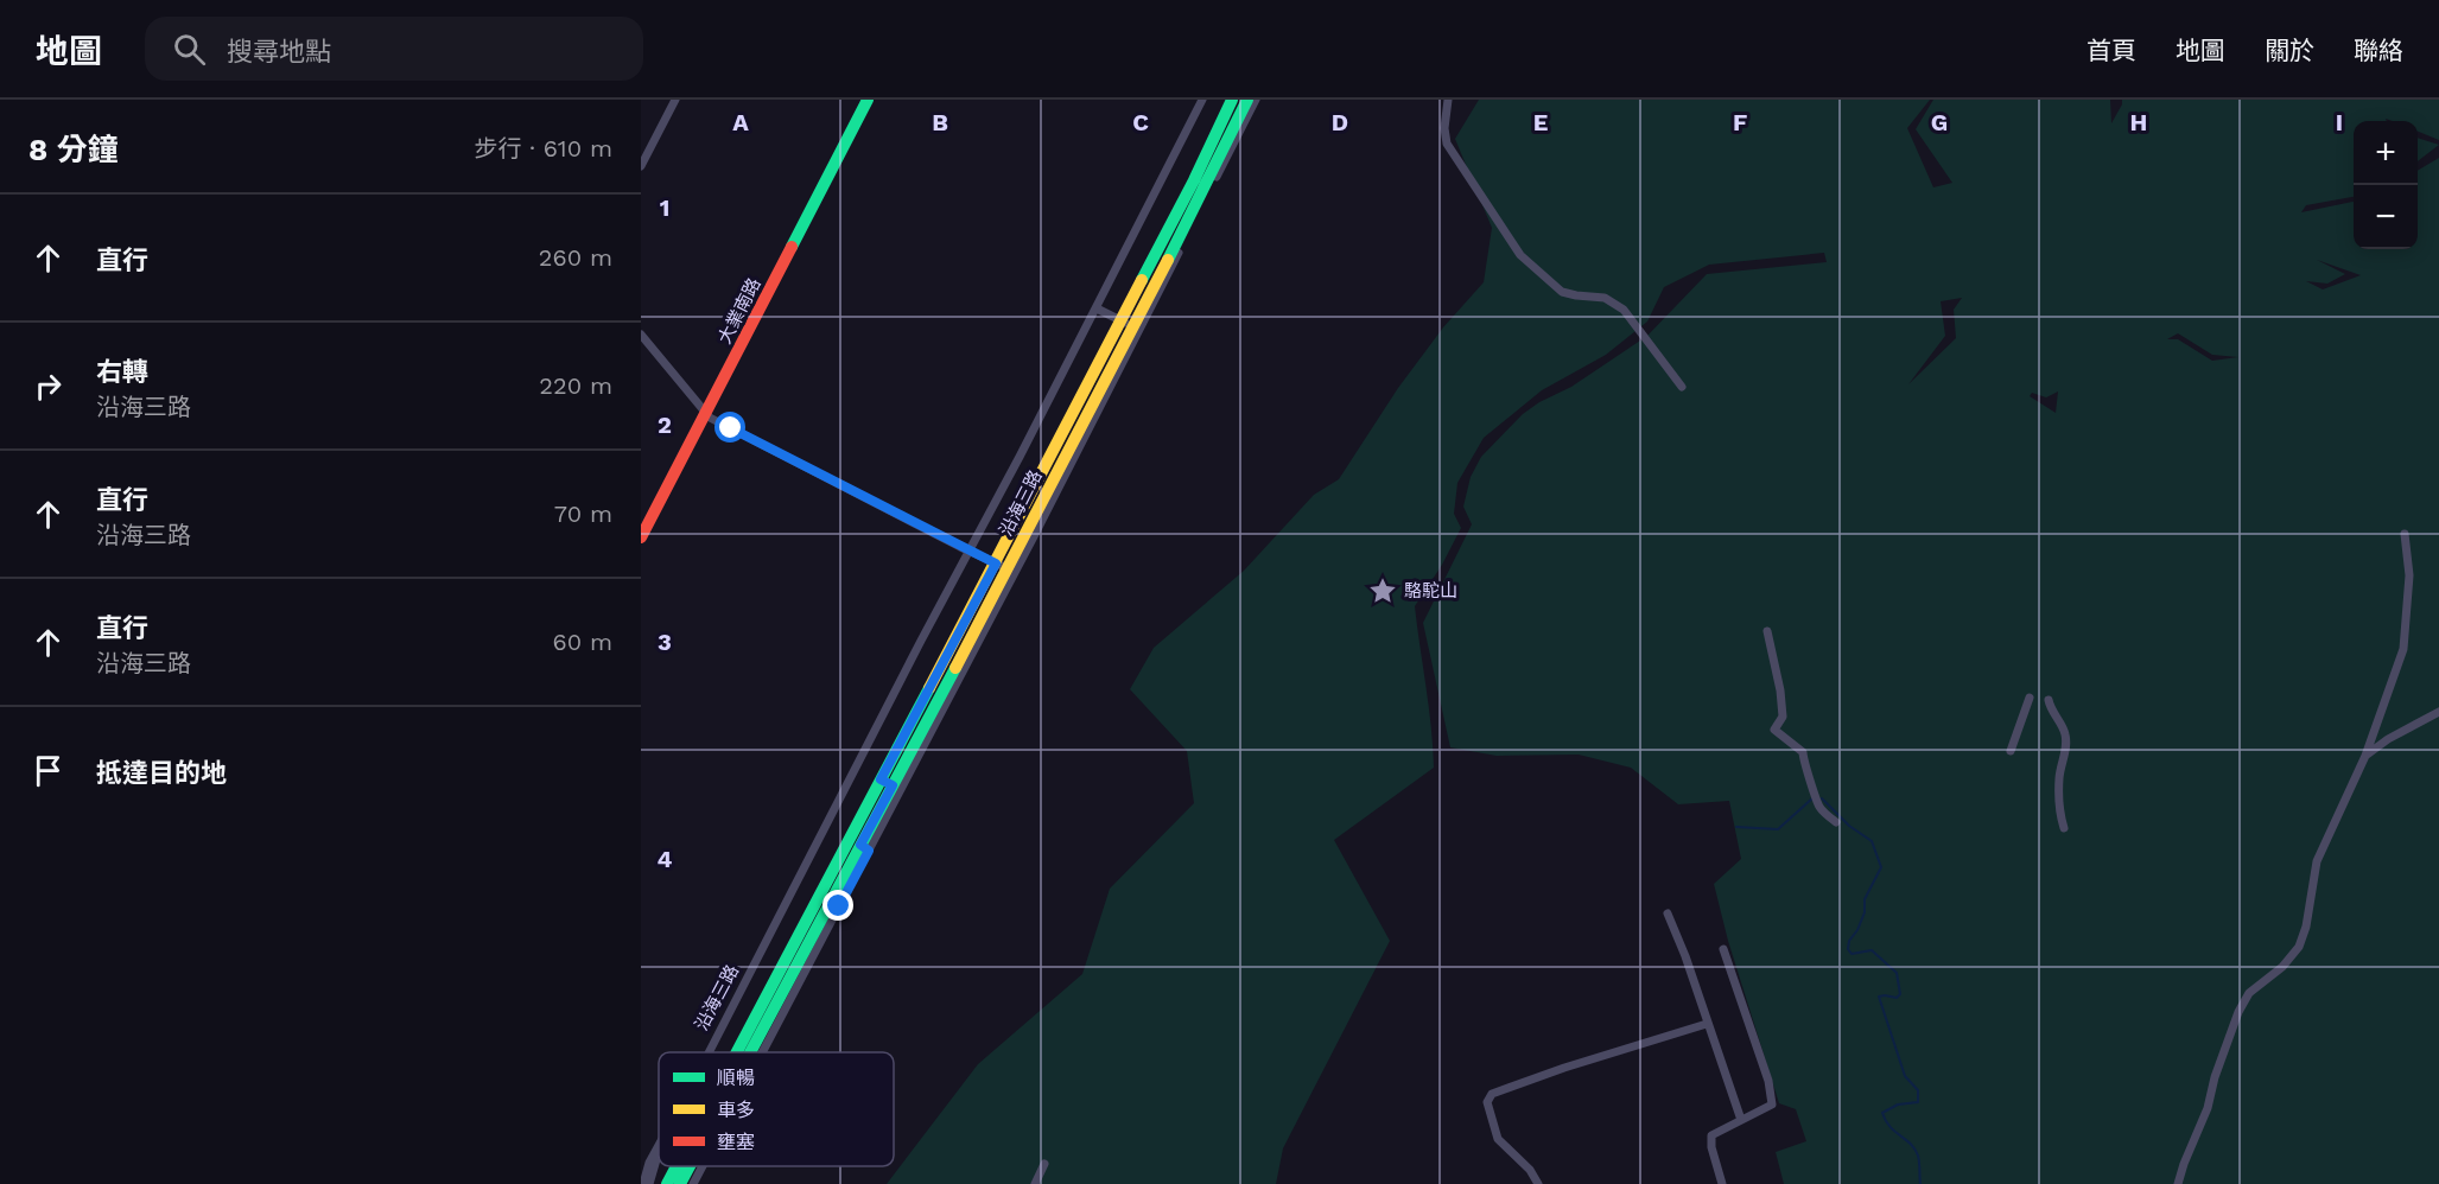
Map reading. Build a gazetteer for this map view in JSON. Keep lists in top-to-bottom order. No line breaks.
{"streets":{"main road":["大業南路","沿海三路"]},"places":{"place":["駱駝山"]},"legend":["順暢","車多","壅塞"],"page":{"header":"地圖","search":"搜尋地點","nav":["首頁","地圖","關於","聯絡"],"heading":["8 分鐘","步行 · 610 m"],"map_buttons":["+","−"],"list":[["直行","260 m"],["右轉","沿海三路","220 m"],["直行","沿海三路","70 m"],["直行","沿海三路","60 m"],"抵達目的地"]},"grid":{"columns":["A","B","C","D","E","F","G","H","I"],"rows":["1","2","3","4"]}}
